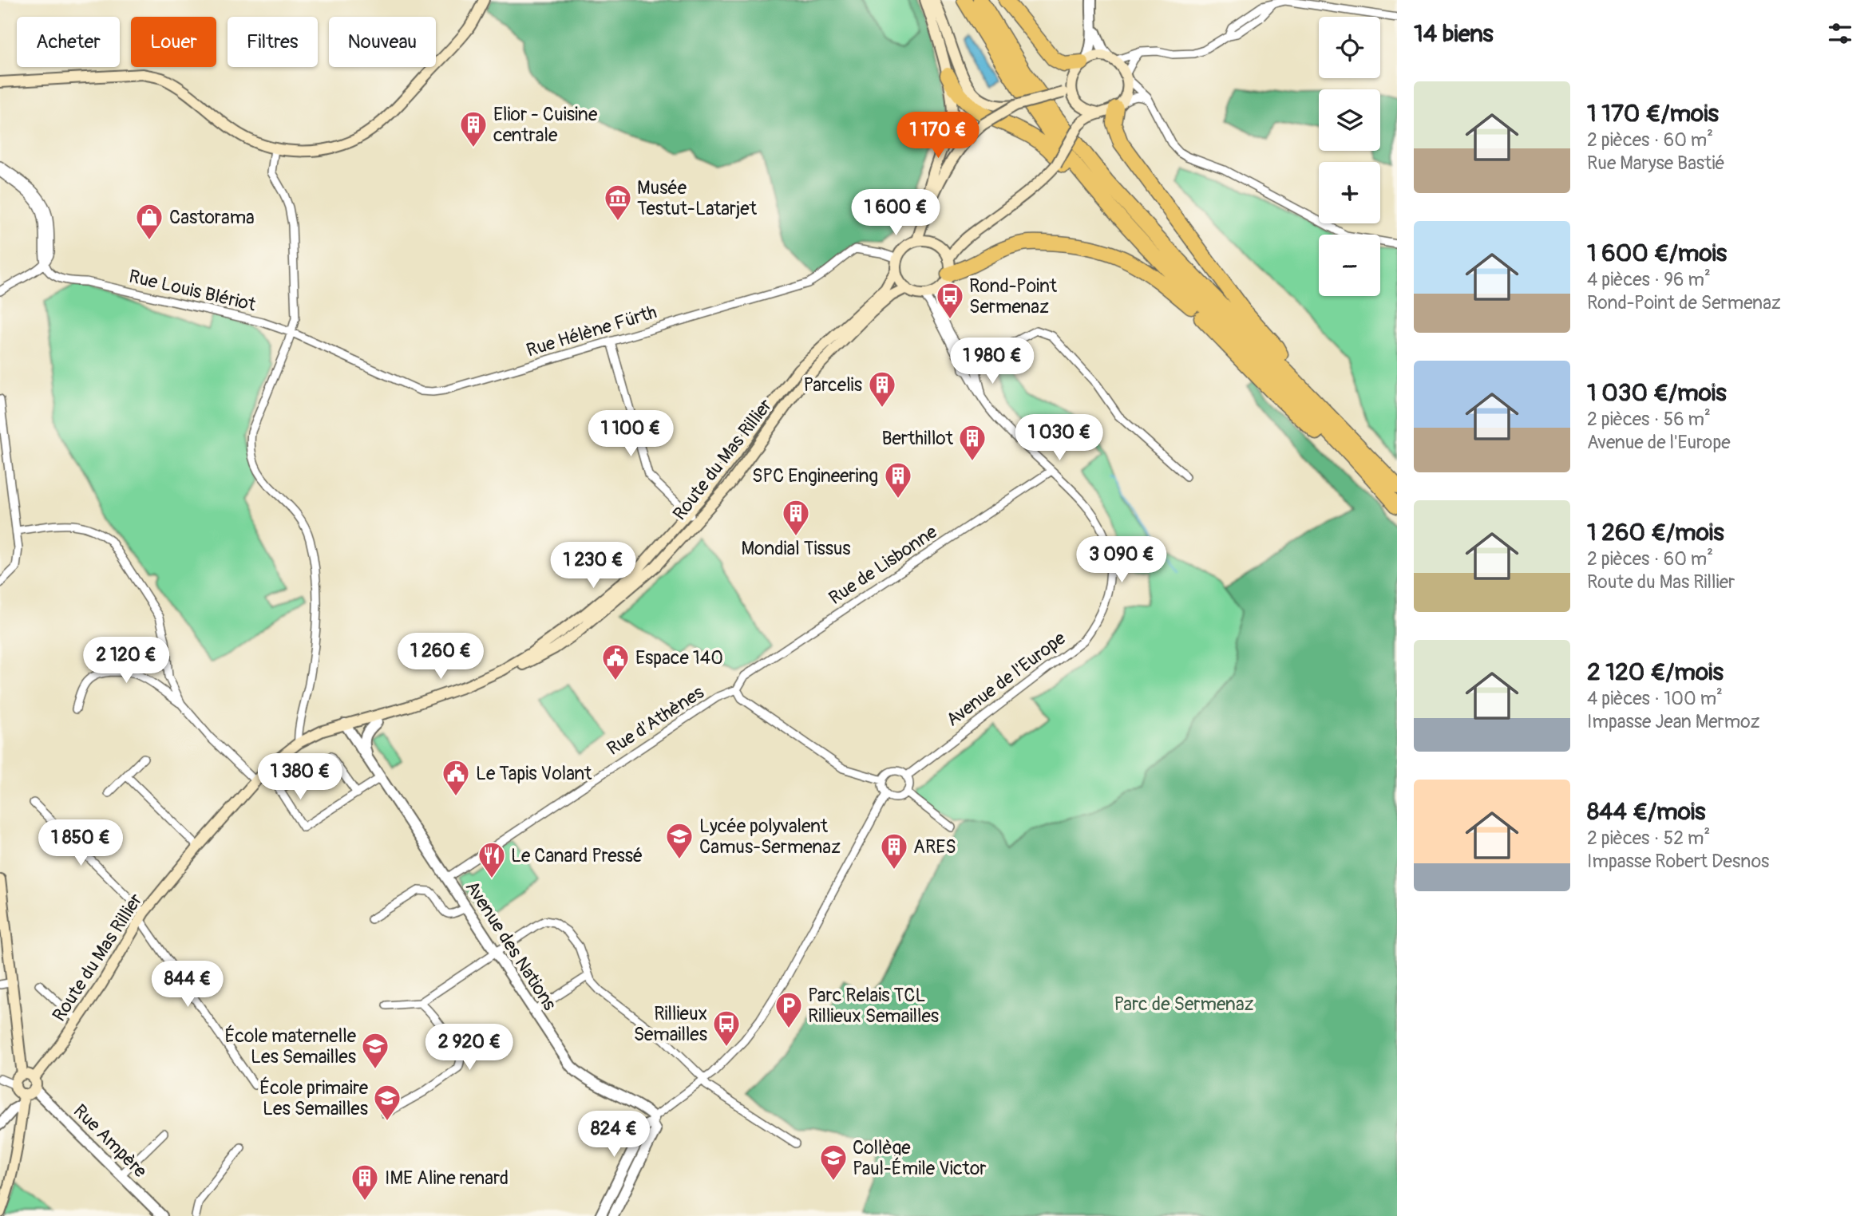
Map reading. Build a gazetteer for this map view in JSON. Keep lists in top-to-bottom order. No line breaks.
{"streets":{"main road":["Route du Mas Rillier"],"street":["Rue Louis Blériot","Rue Hélène Fürth","Rue de Lisbonne","Avenue de l'Europe","Rue d'Athènes","Avenue des Nations","Rue Ampère"]},"crossings":[["Rue Louis Blériot","Rue Hélène Fürth"],["Rue Hélène Fürth","Route du Mas Rillier"],["Route du Mas Rillier","Avenue des Nations"],["Route du Mas Rillier","Rue Ampère"],["Rue de Lisbonne","Avenue de l'Europe"],["Rue de Lisbonne","Rue d'Athènes"],["Rue d'Athènes","Avenue des Nations"]],"parks":["Parc de Sermenaz"],"places":{"building":["Elior - Cuisine centrale","Parcelis","Berthillot","SPC Engineering","Mondial Tissus","ARES","IME Aline renard"],"museum":["Musée Testut-Latarjet"],"shop":["Castorama"],"bus stop":["Rond-Point Sermenaz","Rillieux Semailles"],"public building":["Espace 140","Le Tapis Volant"],"school or university":["Lycée polyvalent Camus-Sermenaz","École maternelle Les Semailles","École primaire Les Semailles","Collège Paul-Émile Victor"],"restaurant":["Le Canard Pressé"],"parking":["Parc Relais TCL Rillieux Semailles"]},"page":{"heading":"14 biens","map_buttons":["+","−"],"chip":["Acheter","Louer","Filtres","Nouveau"],"list":[{"name":"1 170 €/mois","note":"2 pièces · 60 m² · Rue Maryse Bastié"},{"name":"1 600 €/mois","note":"4 pièces · 96 m² · Rond-Point de Sermenaz"},{"name":"1 030 €/mois","note":"2 pièces · 56 m² · Avenue de l'Europe"},{"name":"1 260 €/mois","note":"2 pièces · 60 m² · Route du Mas Rillier"},{"name":"2 120 €/mois","note":"4 pièces · 100 m² · Impasse Jean Mermoz"},{"name":"844 €/mois","note":"2 pièces · 52 m² · Impasse Robert Desnos"}],"price":["1 170 €","1 600 €","1 980 €","1 100 €","1 030 €","3 090 €","1 230 €","1 260 €","2 120 €","1 380 €","1 850 €","844 €","2 920 €","824 €"]}}
